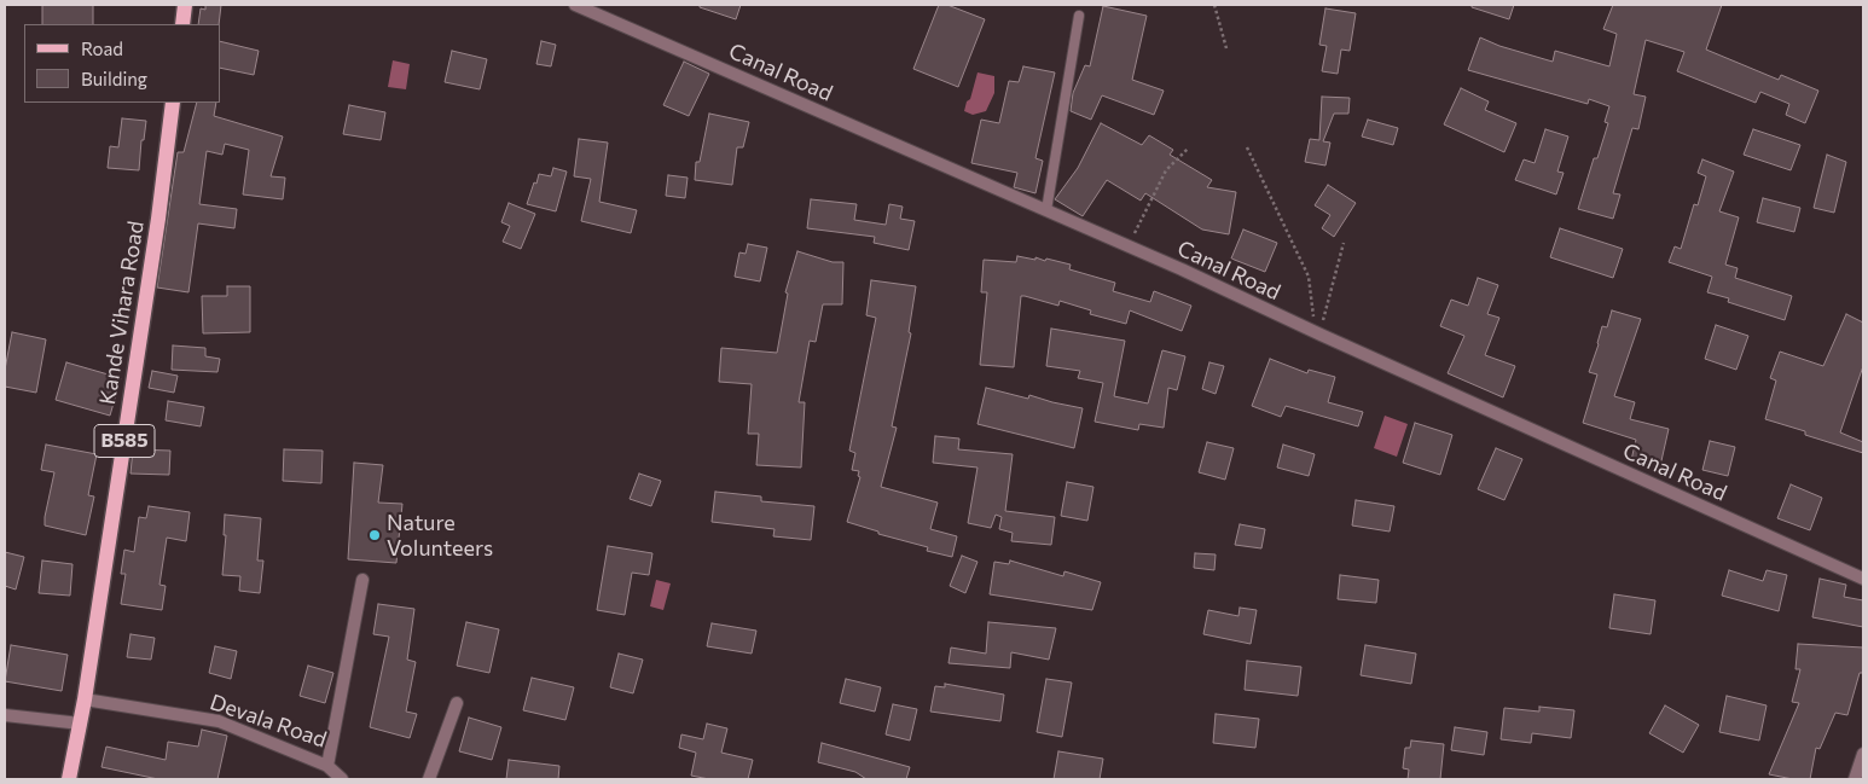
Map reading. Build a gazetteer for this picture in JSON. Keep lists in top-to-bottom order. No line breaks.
{"streets":{"main road":["Kande Vihara Road","B585"],"street":["Canal Road","Devala Road"]},"crossings":[["Kande Vihara Road","Devala Road"]],"places":["Nature Volunteers"],"legend":["Road","Building"]}
